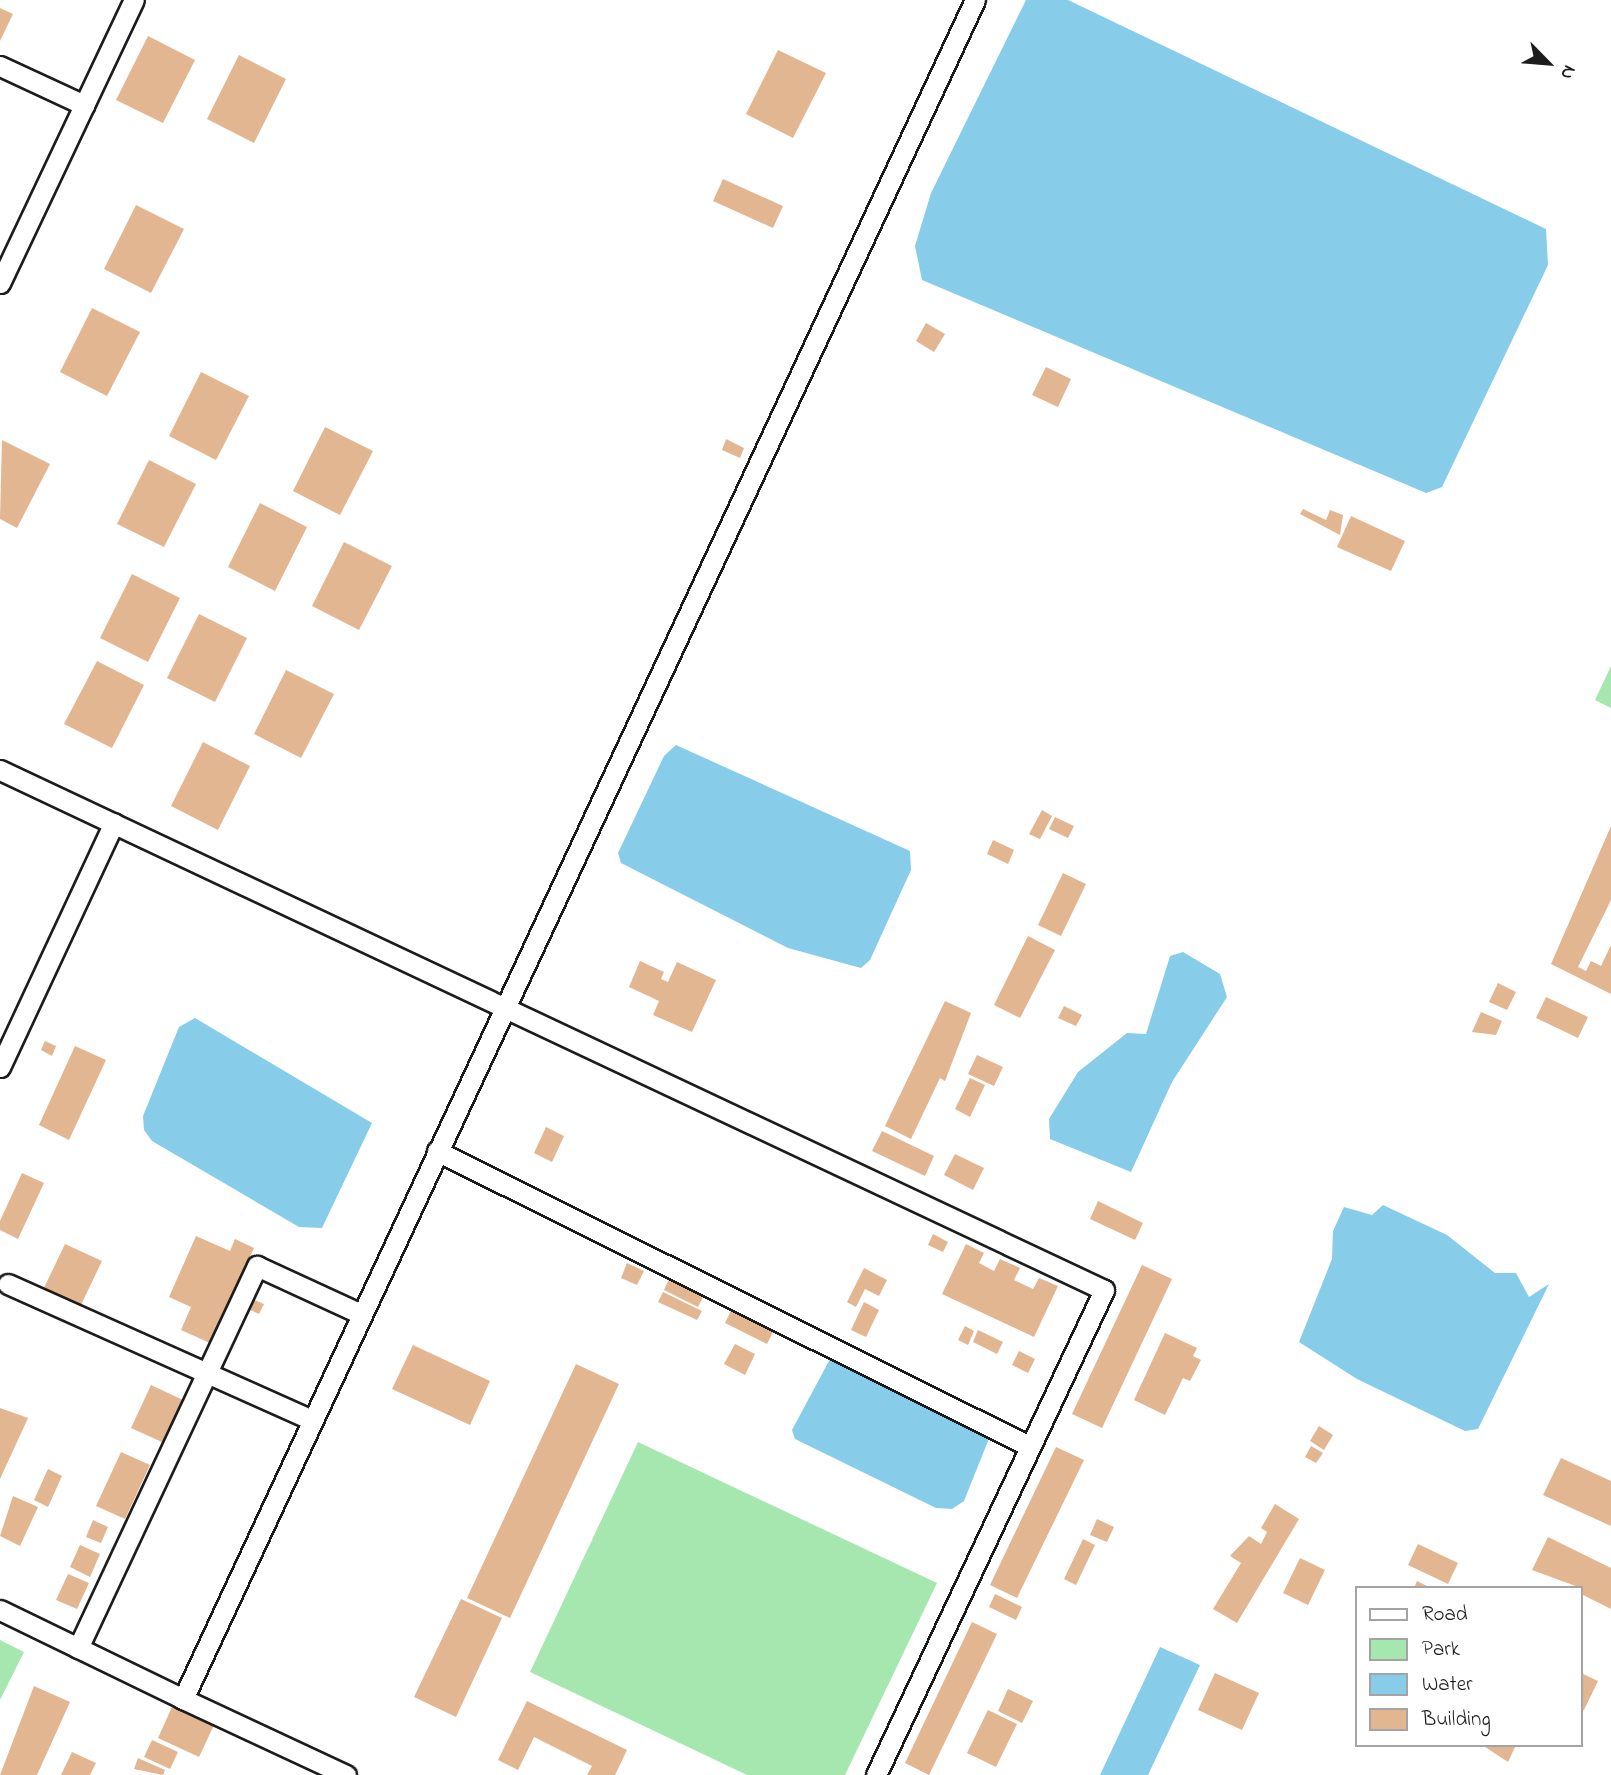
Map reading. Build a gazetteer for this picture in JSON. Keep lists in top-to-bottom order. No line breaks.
{"legend":["Road","Park","Water","Building"],"north":"bottom right"}
